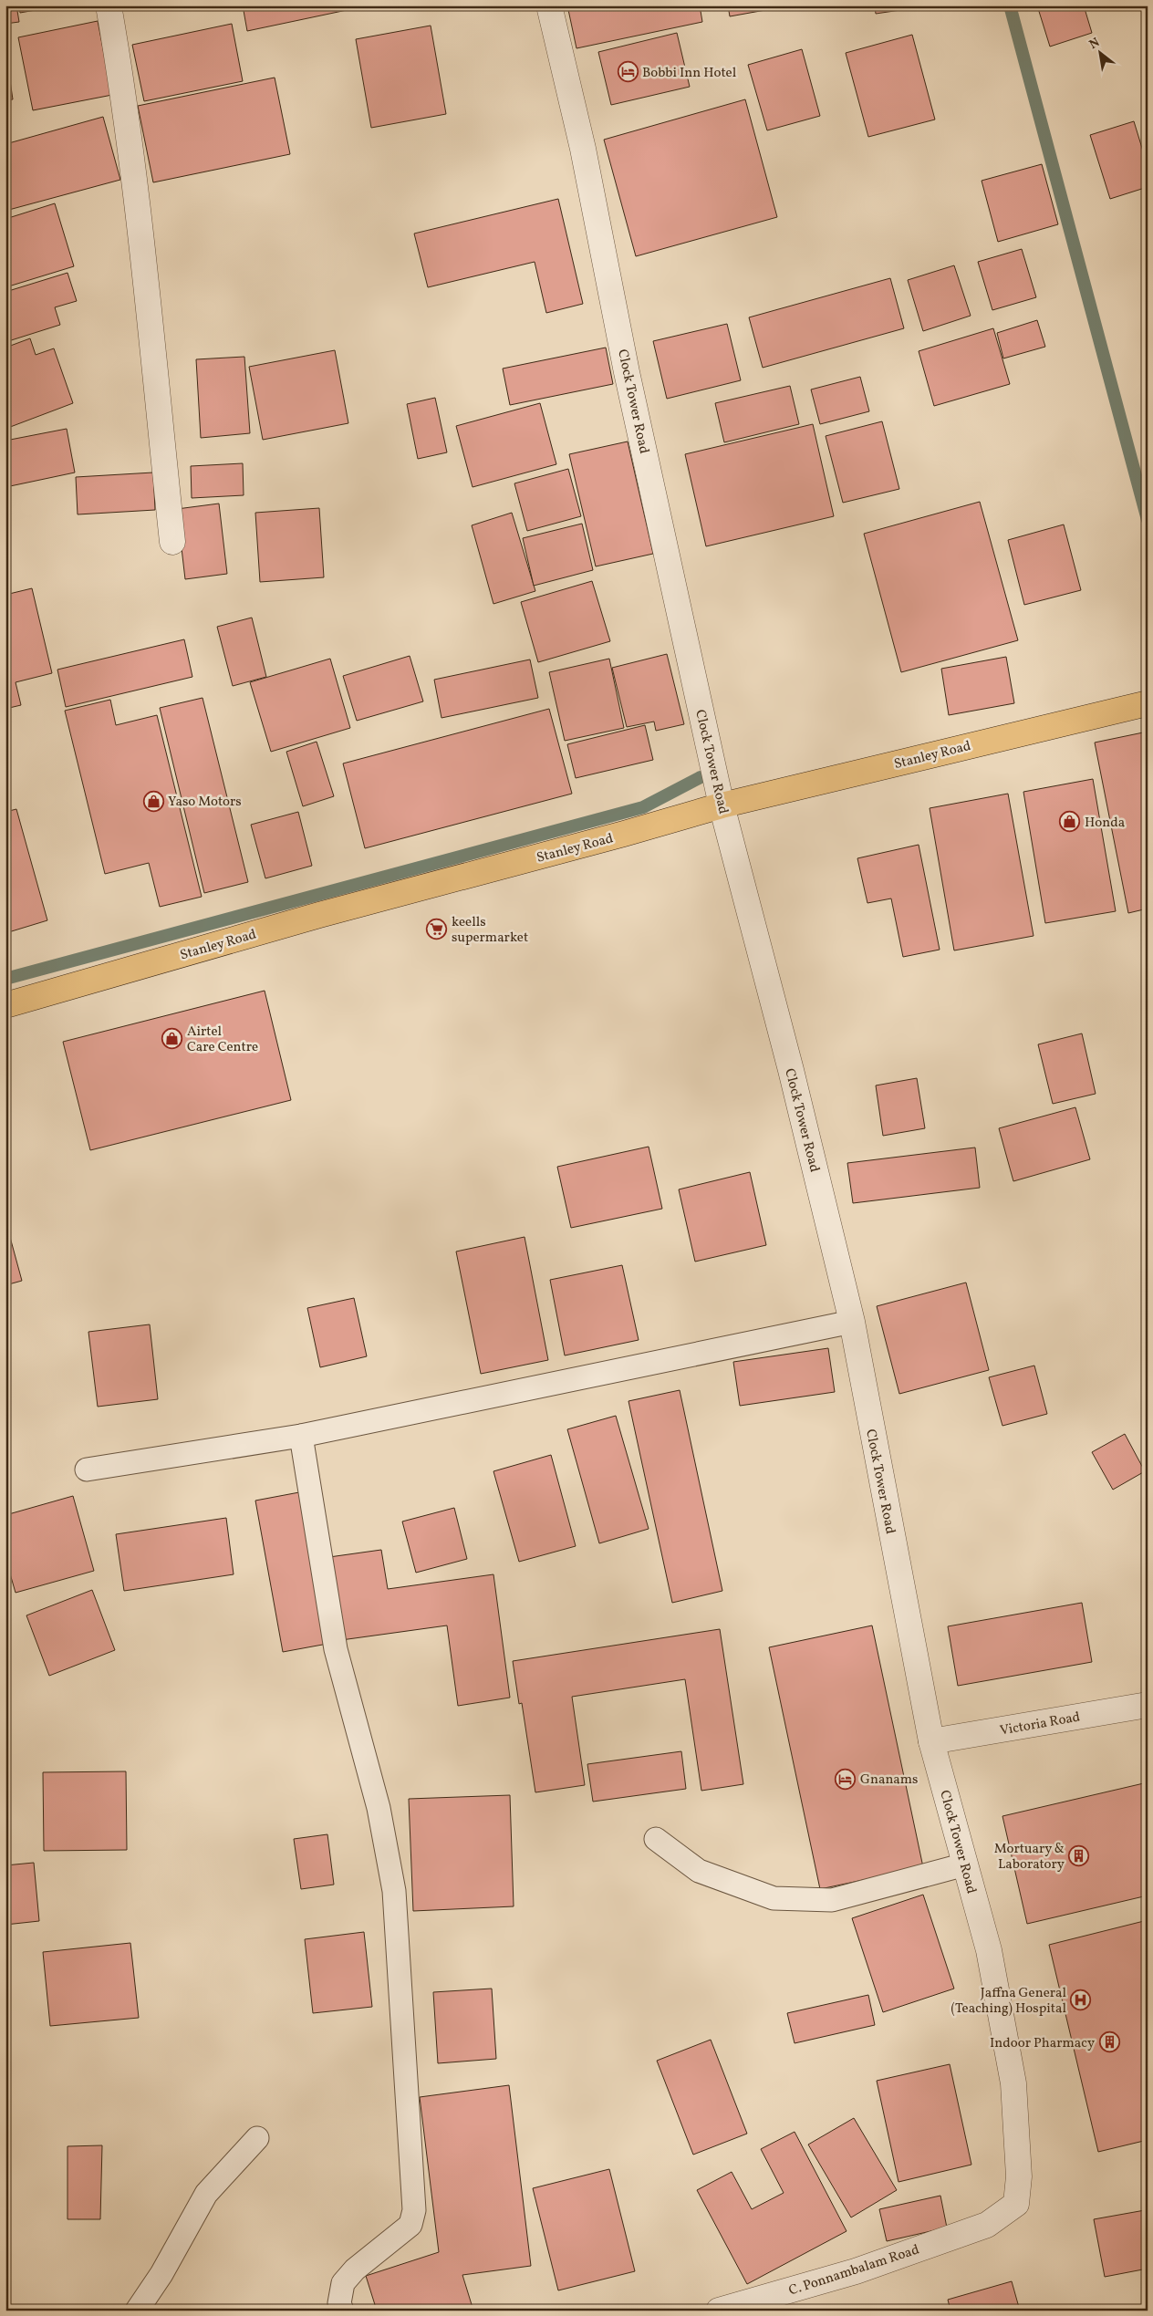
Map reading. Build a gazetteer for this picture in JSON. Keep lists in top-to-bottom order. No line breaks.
{"streets":{"main road":["Stanley Road"],"street":["Clock Tower Road","Victoria Road","C. Ponnambalam Road"]},"crossings":[["Clock Tower Road","Stanley Road"],["Clock Tower Road","Victoria Road"],["Clock Tower Road","C. Ponnambalam Road"]],"places":{"hotel":["Bobbi Inn Hotel","Gnanams"],"shop":["Yaso Motors","Honda","Airtel Care Centre"],"supermarket":["keells supermarket"],"building":["Mortuary & Laboratory","Indoor Pharmacy"],"hospital":["Jaffna General (Teaching) Hospital"]},"north":"top left"}
